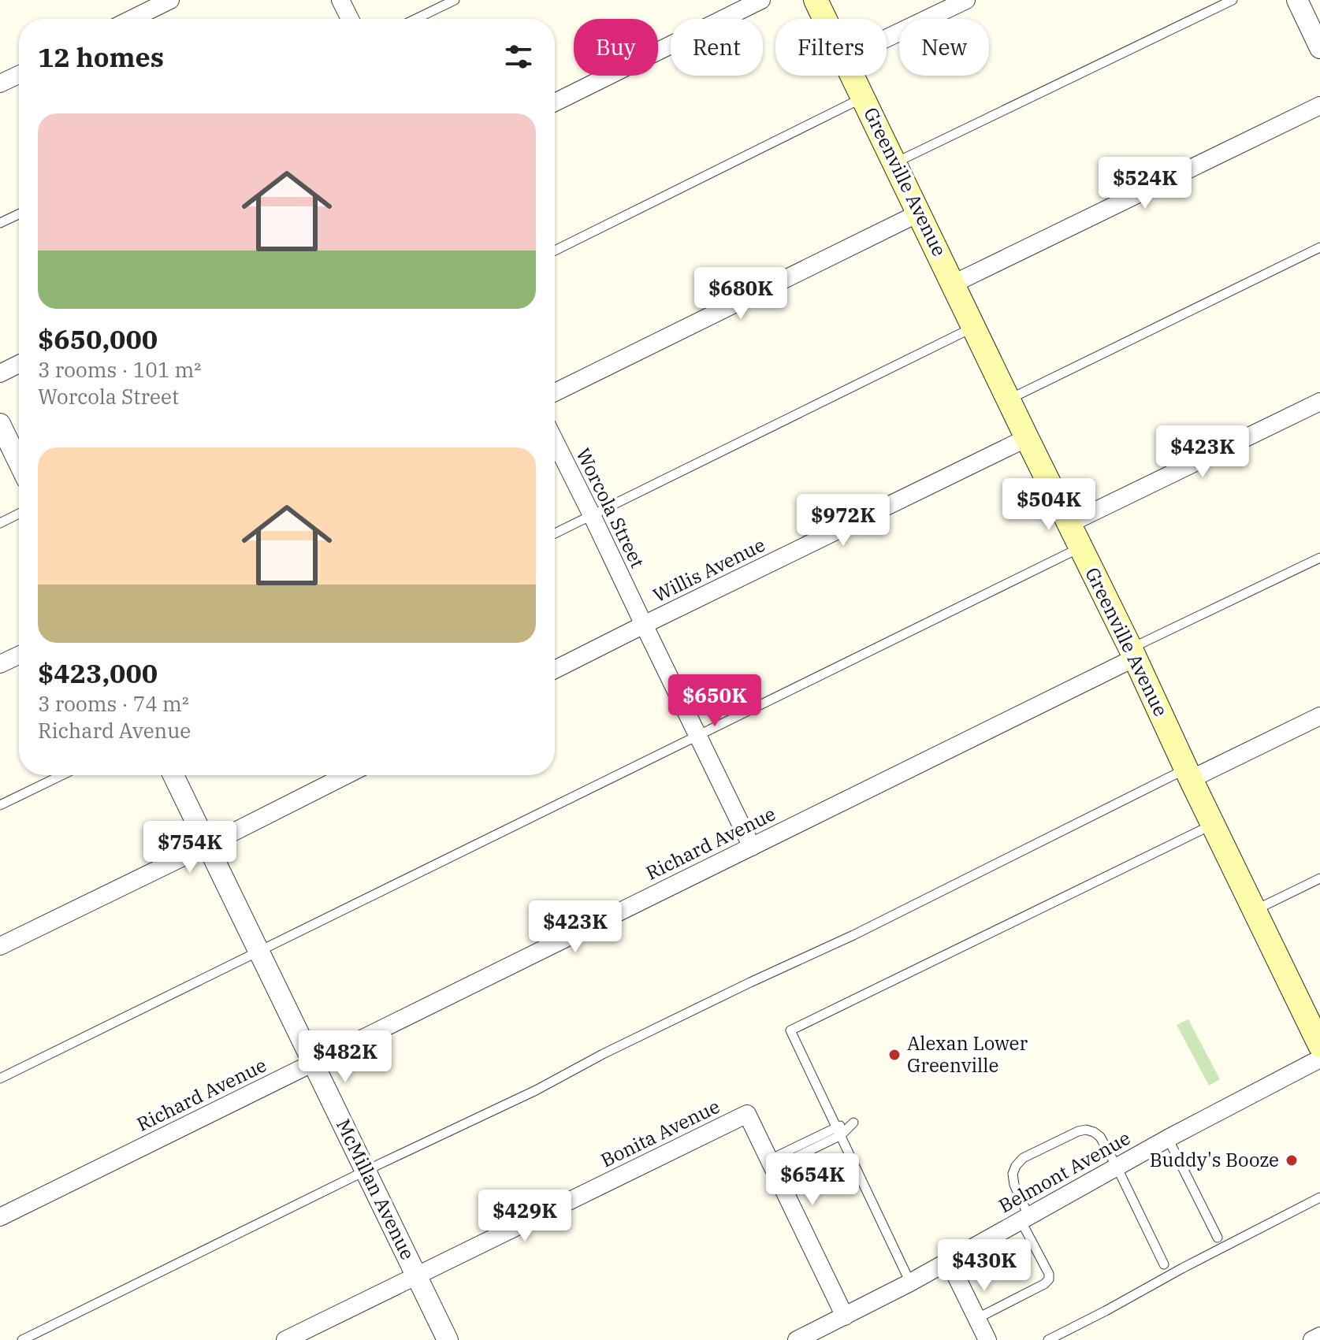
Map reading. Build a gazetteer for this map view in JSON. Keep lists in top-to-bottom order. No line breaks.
{"streets":{"main road":["Greenville Avenue"],"street":["Worcola Street","Willis Avenue","Richard Avenue","Bonita Avenue","Belmont Avenue","McMillan Avenue"]},"crossings":[["Greenville Avenue","Willis Avenue"],["Greenville Avenue","Richard Avenue"],["Worcola Street","Willis Avenue"],["Worcola Street","Richard Avenue"],["Richard Avenue","McMillan Avenue"],["Bonita Avenue","McMillan Avenue"]],"places":["Alexan Lower Greenville","Buddy's Booze"],"page":{"chip":["Buy","Rent","Filters","New"],"heading":"12 homes","list":[{"name":"$650,000","note":"3 rooms · 101 m² · Worcola Street"},{"name":"$423,000","note":"3 rooms · 74 m² · Richard Avenue"}],"price":["$524K","$680K","$423K","$504K","$972K","$650K","$754K","$423K","$482K","$654K","$429K","$430K"]}}
